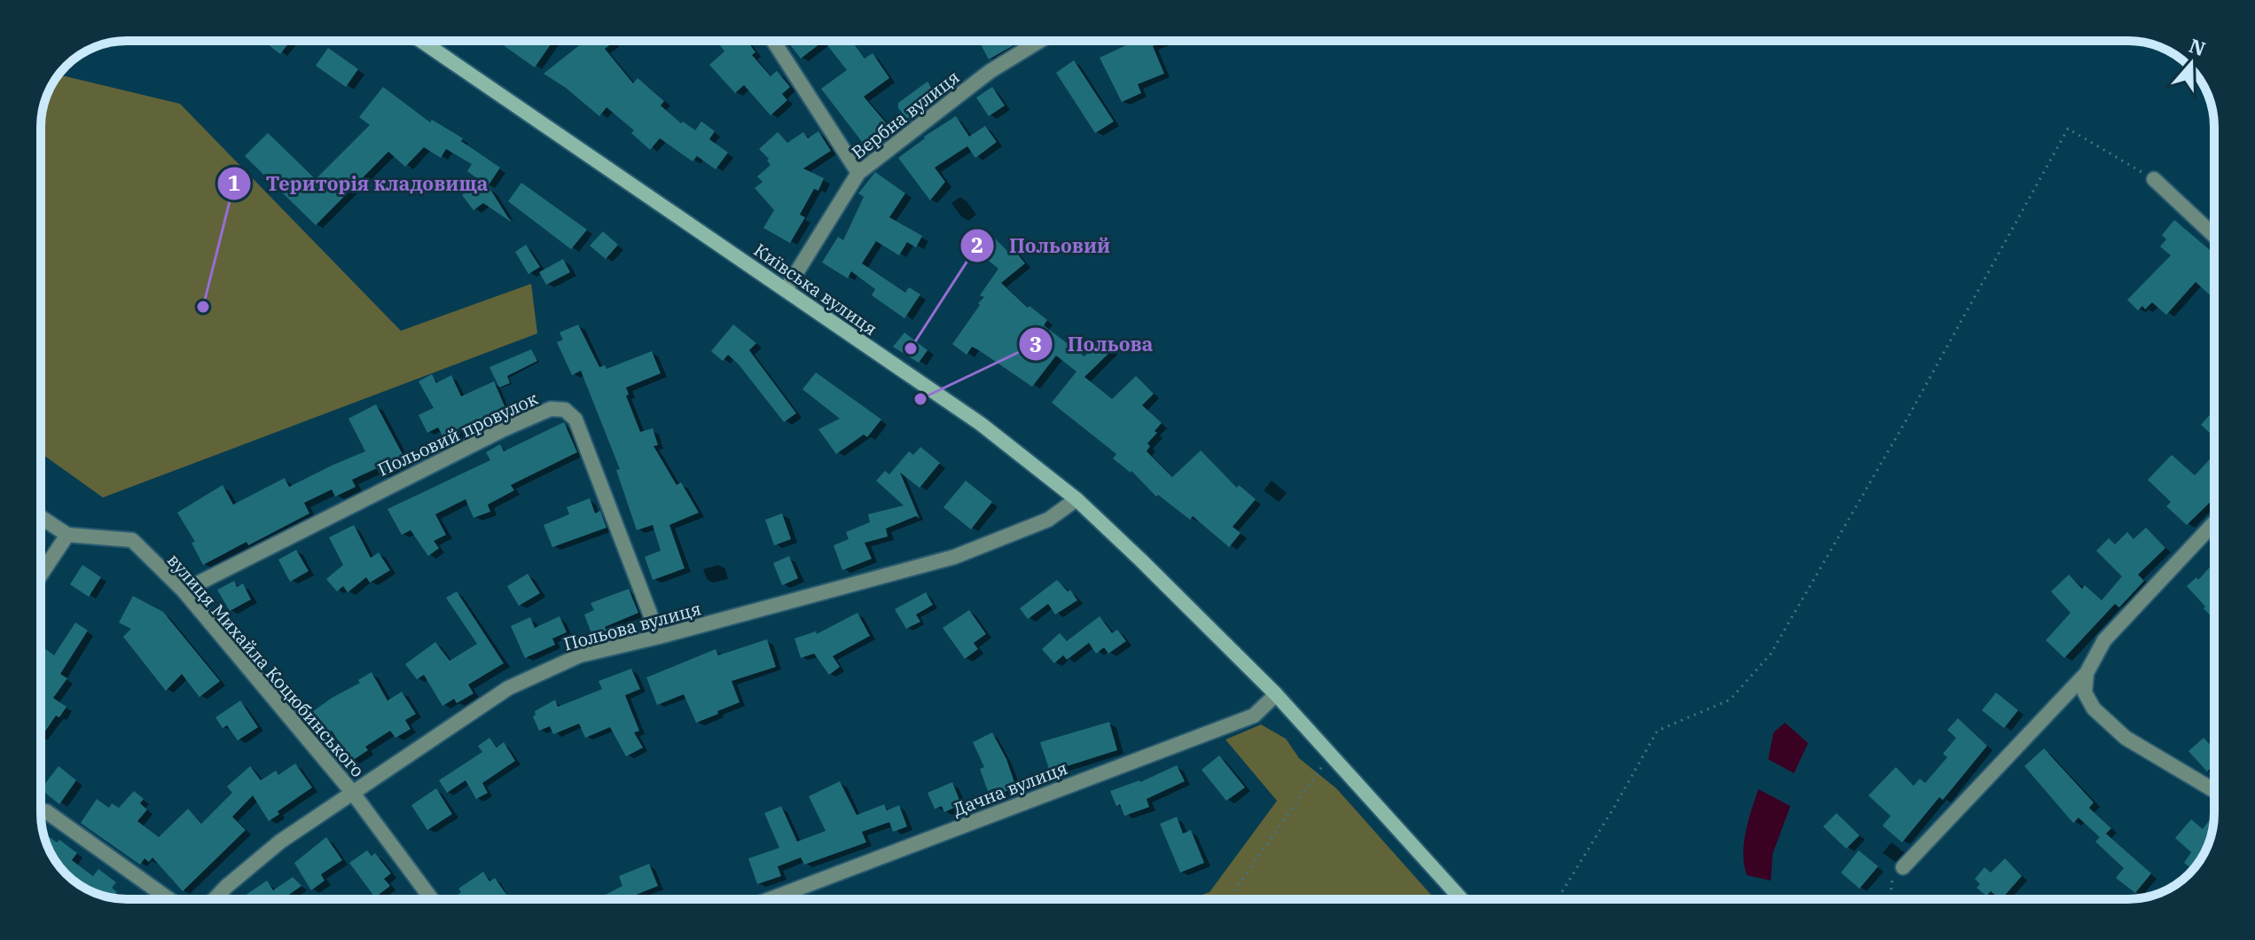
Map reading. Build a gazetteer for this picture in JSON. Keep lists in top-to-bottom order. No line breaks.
{"streets":{"street":["Вербна вулиця","Київська вулиця","Польовий провулок","Польова вулиця","вулиця Михайла Коцюбинського","Дачна вулиця"]},"crossings":[["Вербна вулиця","Київська вулиця"],["Київська вулиця","Польова вулиця"],["Київська вулиця","Дачна вулиця"],["Польовий провулок","Польова вулиця"],["Польовий провулок","вулиця Михайла Коцюбинського"],["Польова вулиця","вулиця Михайла Коцюбинського"]],"places":["Територія кладовища","Польовий","Польова"],"north":"top"}
